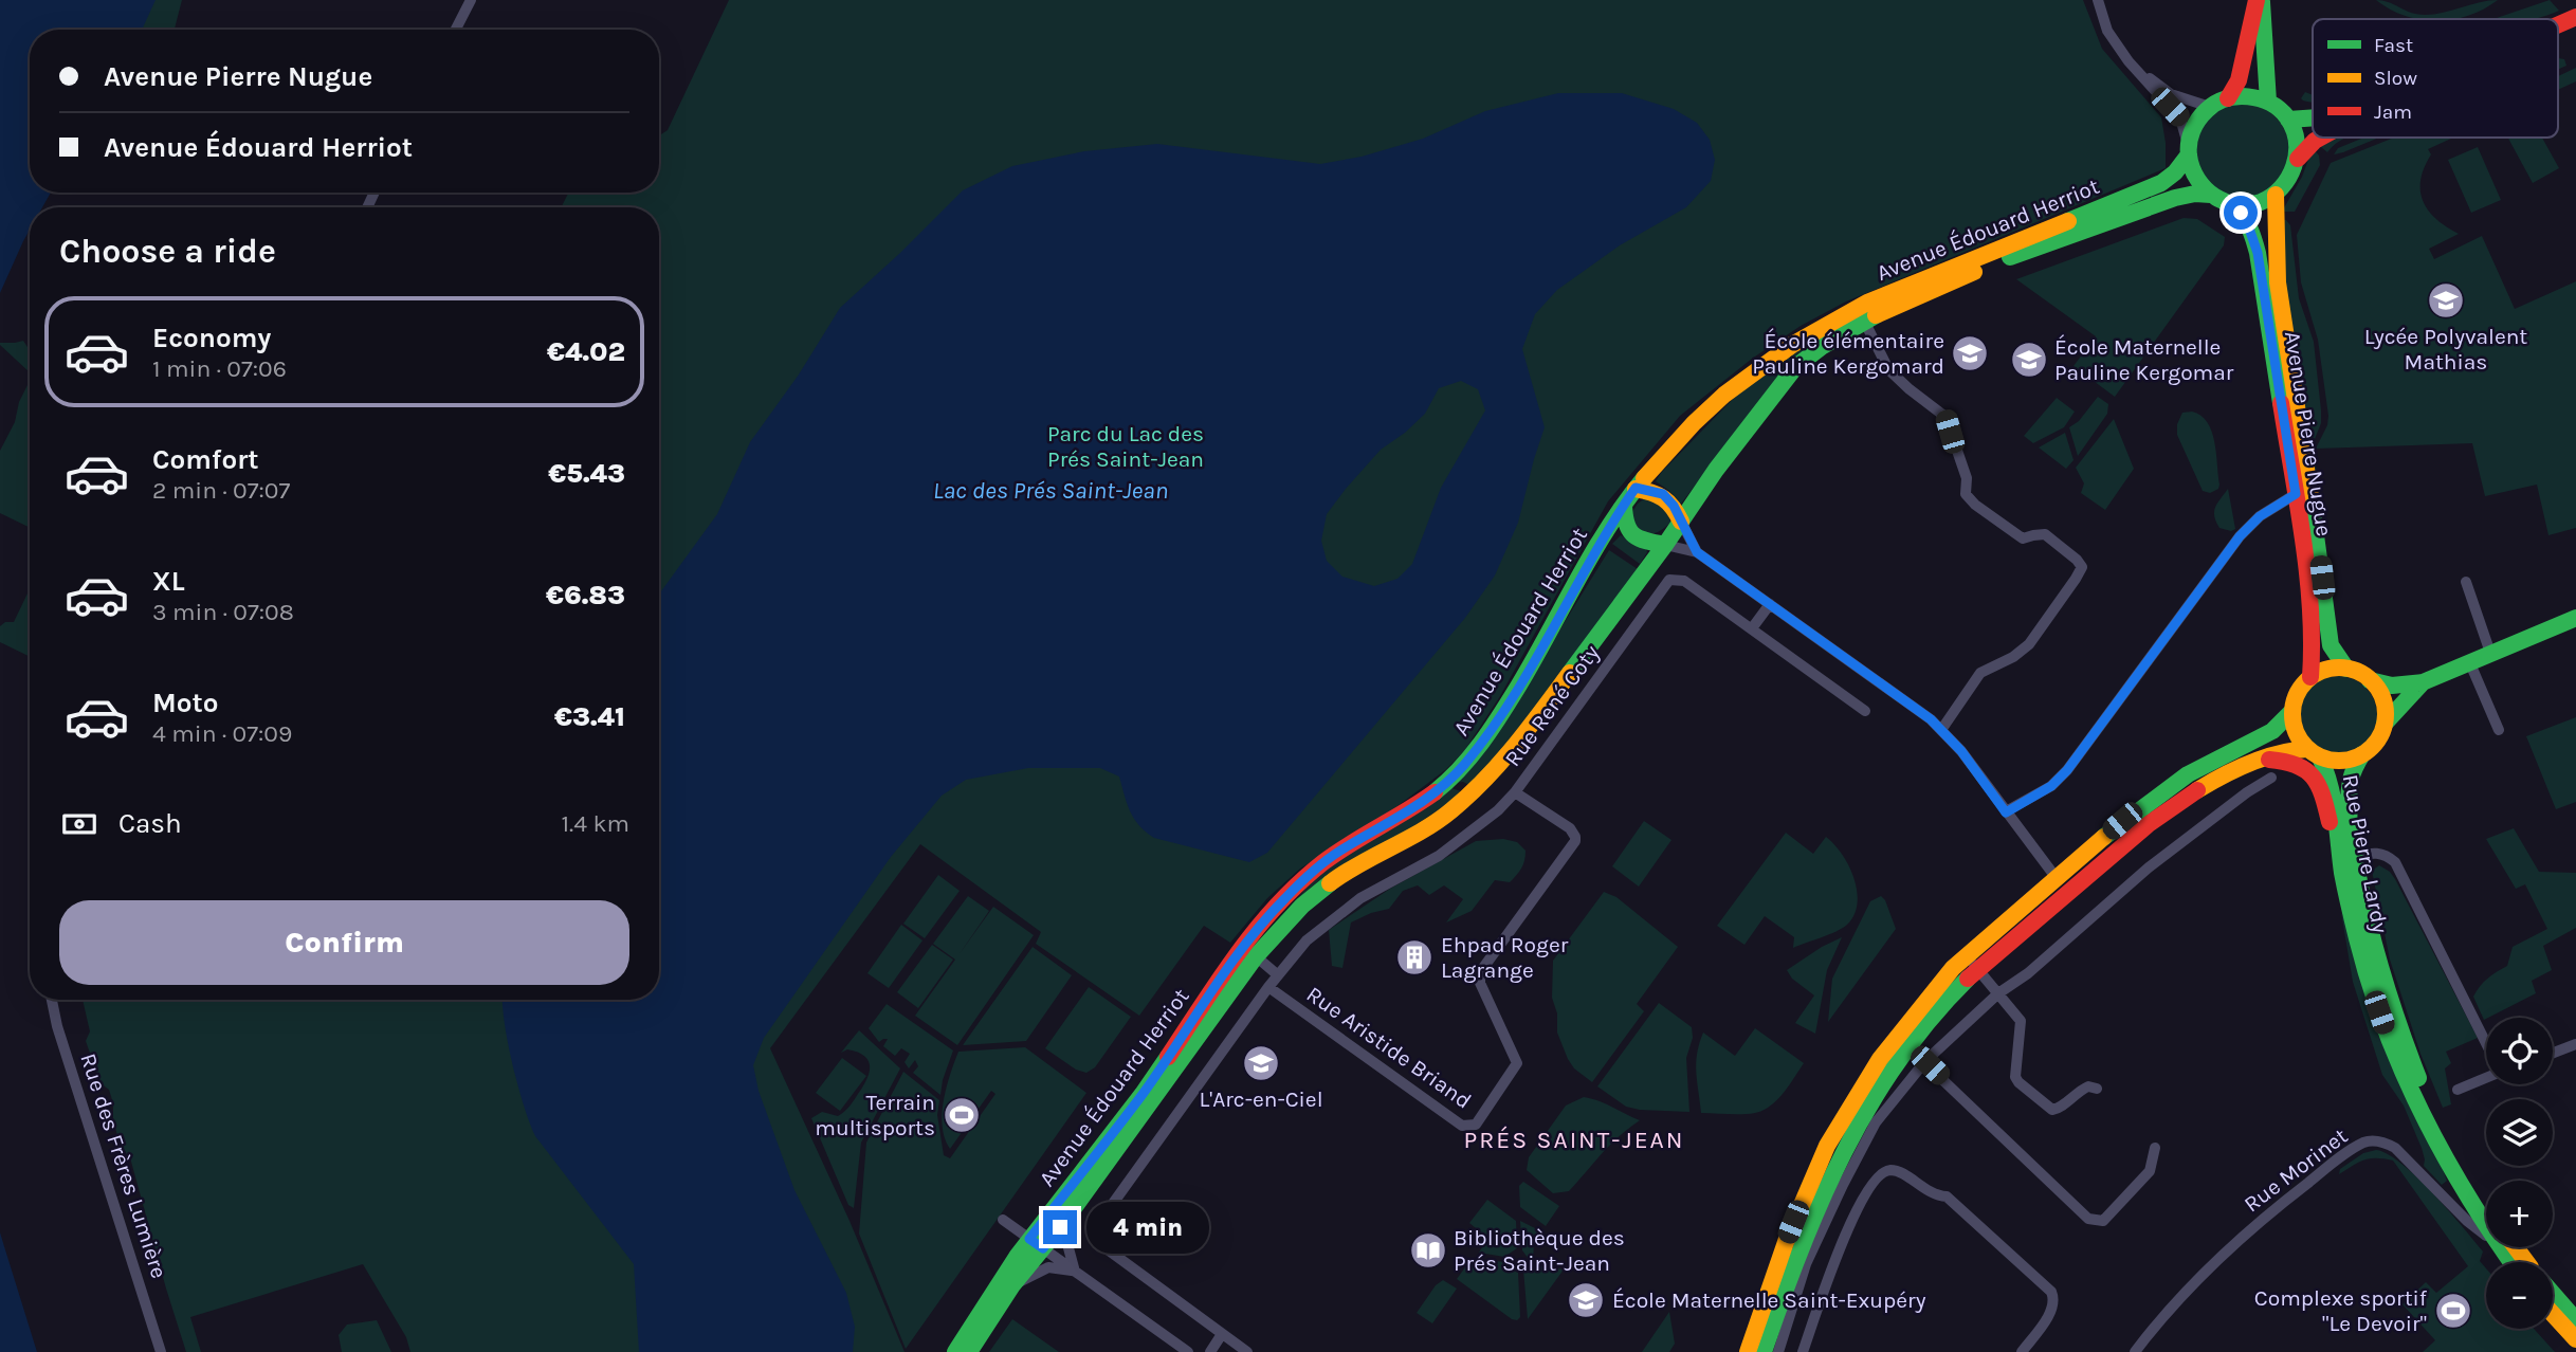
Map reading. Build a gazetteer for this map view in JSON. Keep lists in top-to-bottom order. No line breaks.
{"streets":{"main road":["Avenue Édouard Herriot","Avenue Pierre Nugue","Rue Pierre Lardy"],"street":["Rue René Coty","Rue Aristide Briand","Rue des Frères Lumière","Rue Morinet"]},"crossings":[["Avenue Édouard Herriot","Avenue Pierre Nugue"],["Avenue Pierre Nugue","Rue Pierre Lardy"],["Rue René Coty","Rue Aristide Briand"]],"districts":["PRÉS SAINT-JEAN"],"water":["Lac des Prés Saint-Jean"],"parks":["Parc du Lac des Prés Saint-Jean"],"places":{"school or university":["Lycée Polyvalent Mathias","École élémentaire Pauline Kergomard","École Maternelle Pauline Kergomar","L'Arc-en-Ciel","École Maternelle Saint-Exupéry"],"building":["Ehpad Roger Lagrange"],"sports":["Terrain multisports","Complexe sportif \"Le Devoir\""],"library":["Bibliothèque des Prés Saint-Jean"]},"legend":["Fast","Slow","Jam"],"page":{"banner":["Avenue Pierre Nugue","Avenue Édouard Herriot"],"heading":"Choose a ride","list":[{"name":"Economy","note":"1 min · 07:06","value":"€4.02"},{"name":"Comfort","note":"2 min · 07:07","value":"€5.43"},{"name":"XL","note":"3 min · 07:08","value":"€6.83"},{"name":"Moto","note":"4 min · 07:09","value":"€3.41"}],"pay":["Cash","1.4 km"],"buttons":"Confirm","map_buttons":["+","−"],"bubble":"4 min"}}
